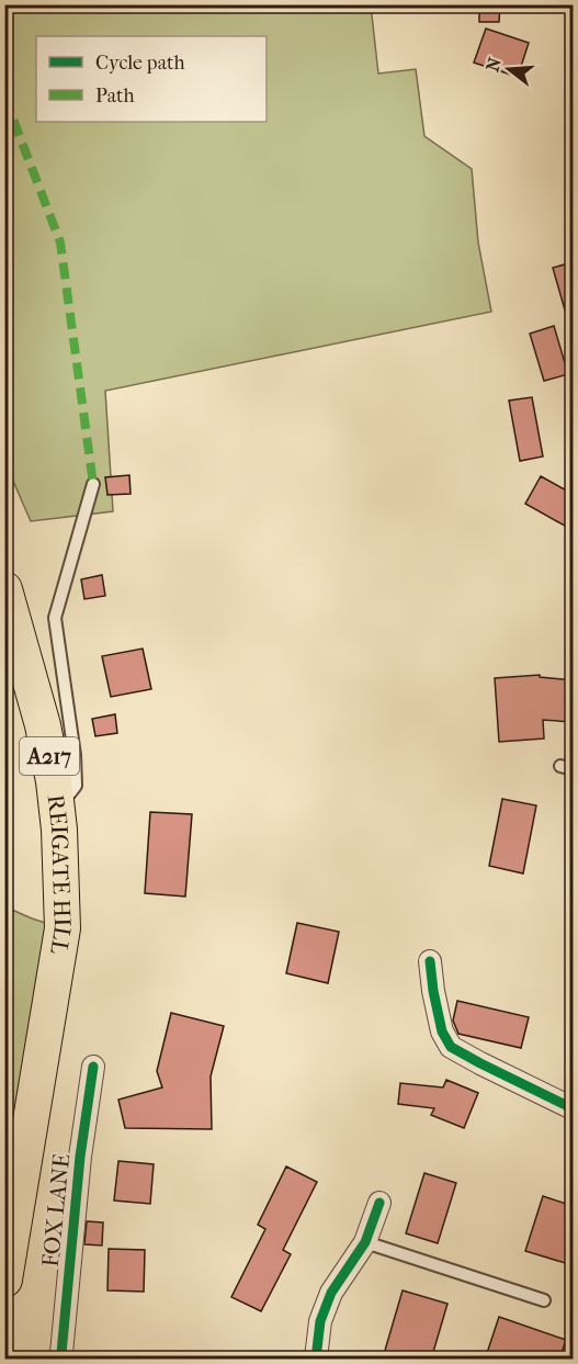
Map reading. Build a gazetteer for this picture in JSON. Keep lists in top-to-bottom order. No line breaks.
{"streets":{"main road":["A217","REIGATE HILL"],"street":["FOX LANE"]},"legend":["Cycle path","Path"],"north":"left"}
